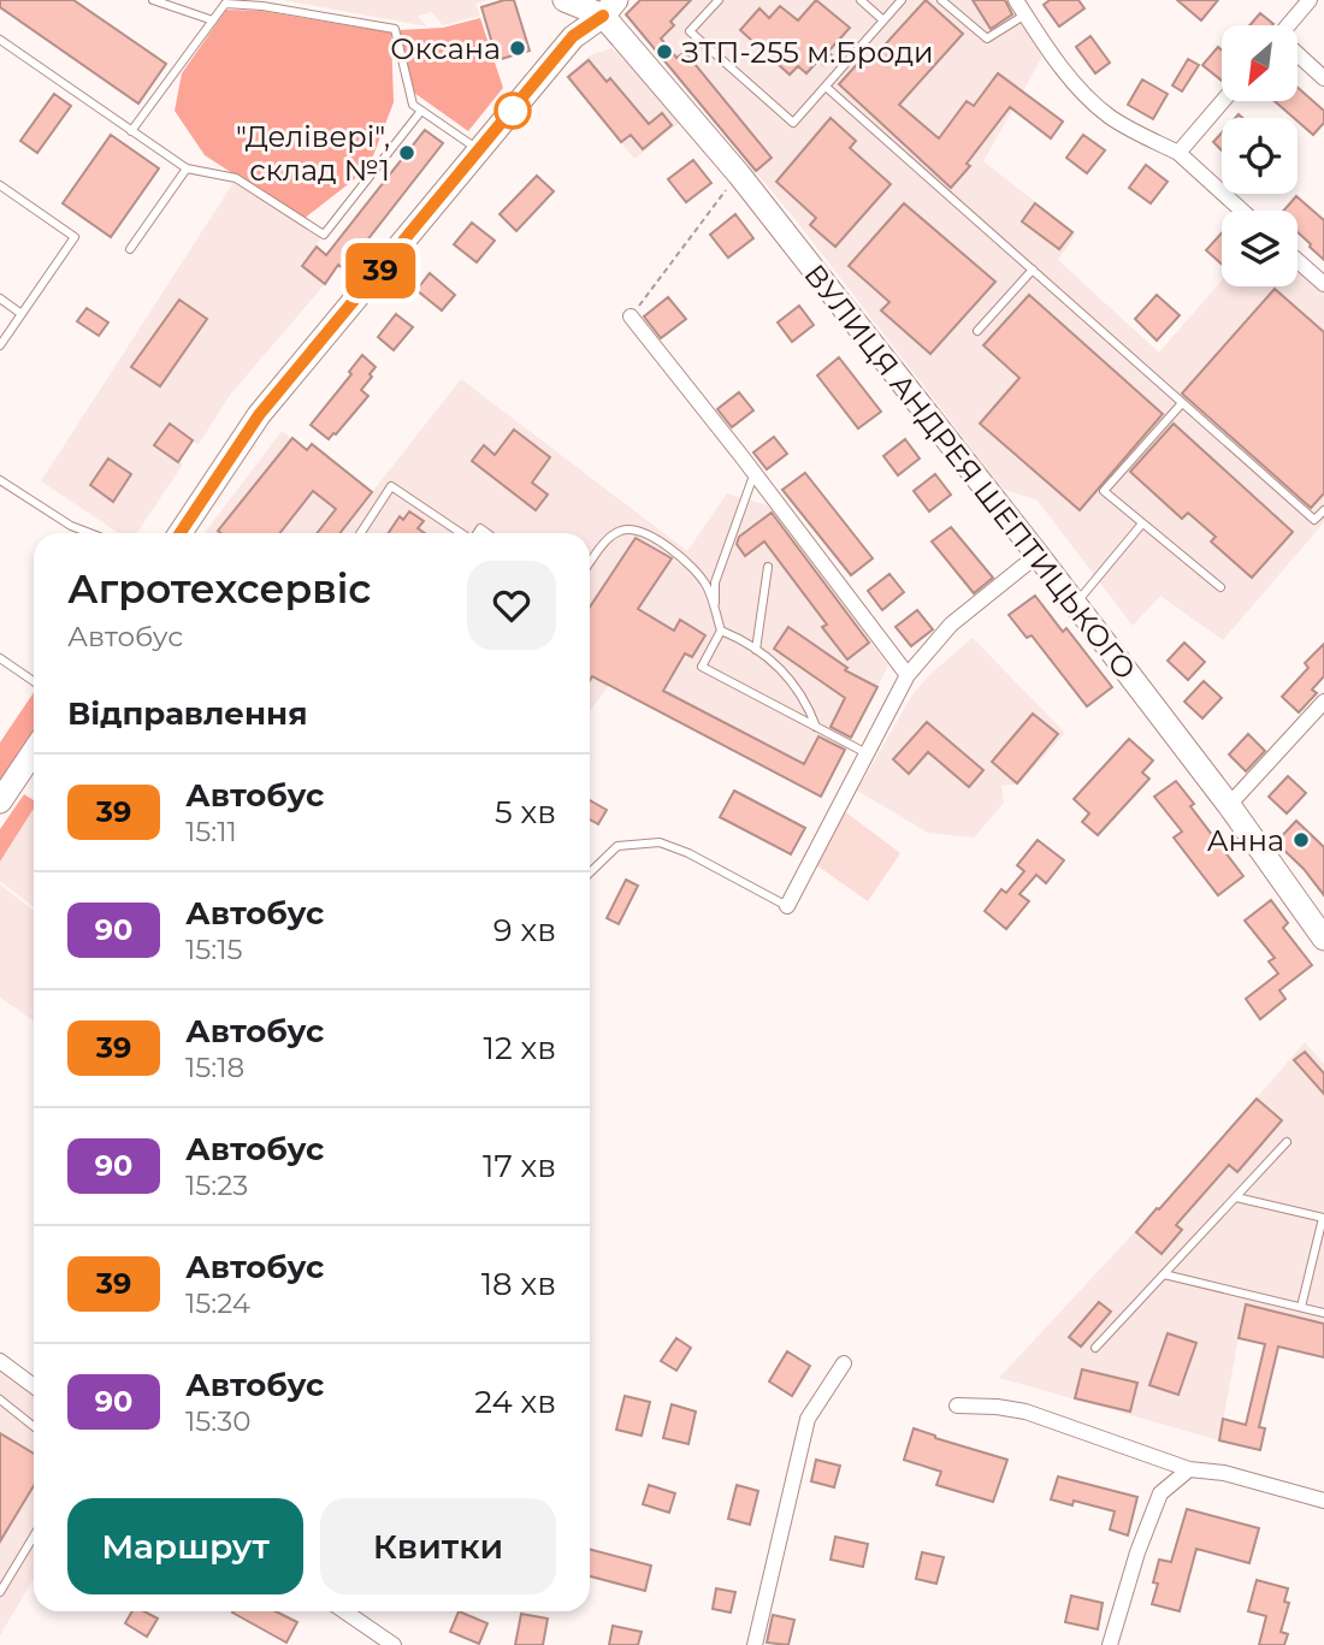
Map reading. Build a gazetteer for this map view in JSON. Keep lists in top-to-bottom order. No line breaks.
{"streets":{"main road":["ВУЛИЦЯ АНДРЕЯ ШЕПТИЦЬКОГО"]},"places":["Оксана","ЗТП-255 м.Броди","\"Делівері\", склад №1","Анна"],"lines":["bus line 39"],"north":"bottom left","page":{"on_map":"39","heading":[["Агротехсервіс","Автобус"],"Відправлення"],"list":[{"mark":"39","name":"Автобус","note":"15:11","value":"5 хв"},{"mark":"90","name":"Автобус","note":"15:15","value":"9 хв"},{"mark":"39","name":"Автобус","note":"15:18","value":"12 хв"},{"mark":"90","name":"Автобус","note":"15:23","value":"17 хв"},{"mark":"39","name":"Автобус","note":"15:24","value":"18 хв"},{"mark":"90","name":"Автобус","note":"15:30","value":"24 хв"}],"buttons":["Маршрут","Квитки"]}}
